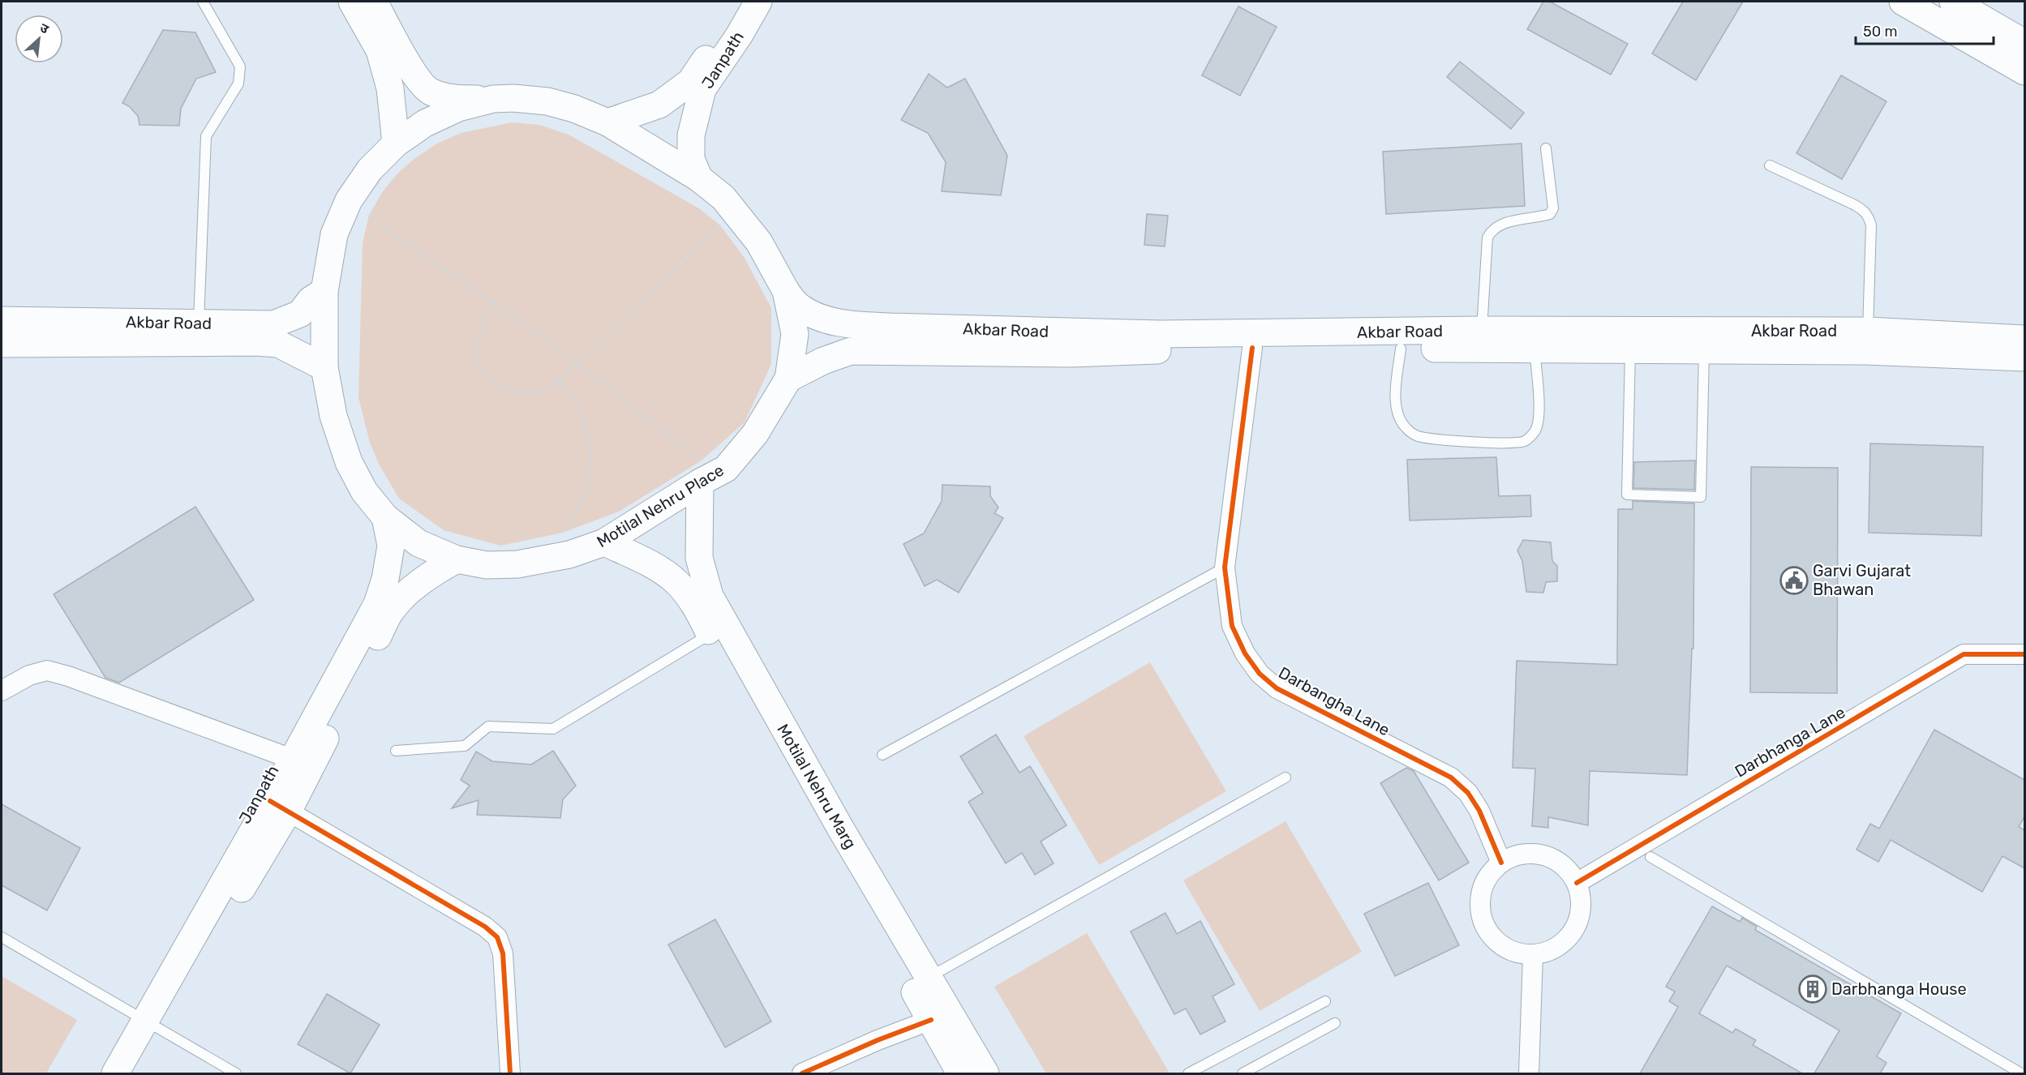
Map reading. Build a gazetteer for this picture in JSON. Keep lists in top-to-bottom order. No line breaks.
{"streets":{"main road":["Janpath","Akbar Road","Motilal Nehru Place","Motilal Nehru Marg"],"street":["Darbangha Lane","Darbhanga Lane"]},"crossings":[["Janpath","Motilal Nehru Place"],["Akbar Road","Motilal Nehru Place"],["Akbar Road","Darbangha Lane"],["Motilal Nehru Place","Motilal Nehru Marg"],["Darbangha Lane","Darbhanga Lane"]],"places":{"public building":["Garvi Gujarat Bhawan"],"building":["Darbhanga House"]},"scale_bar":"50 m","north":"top right"}
